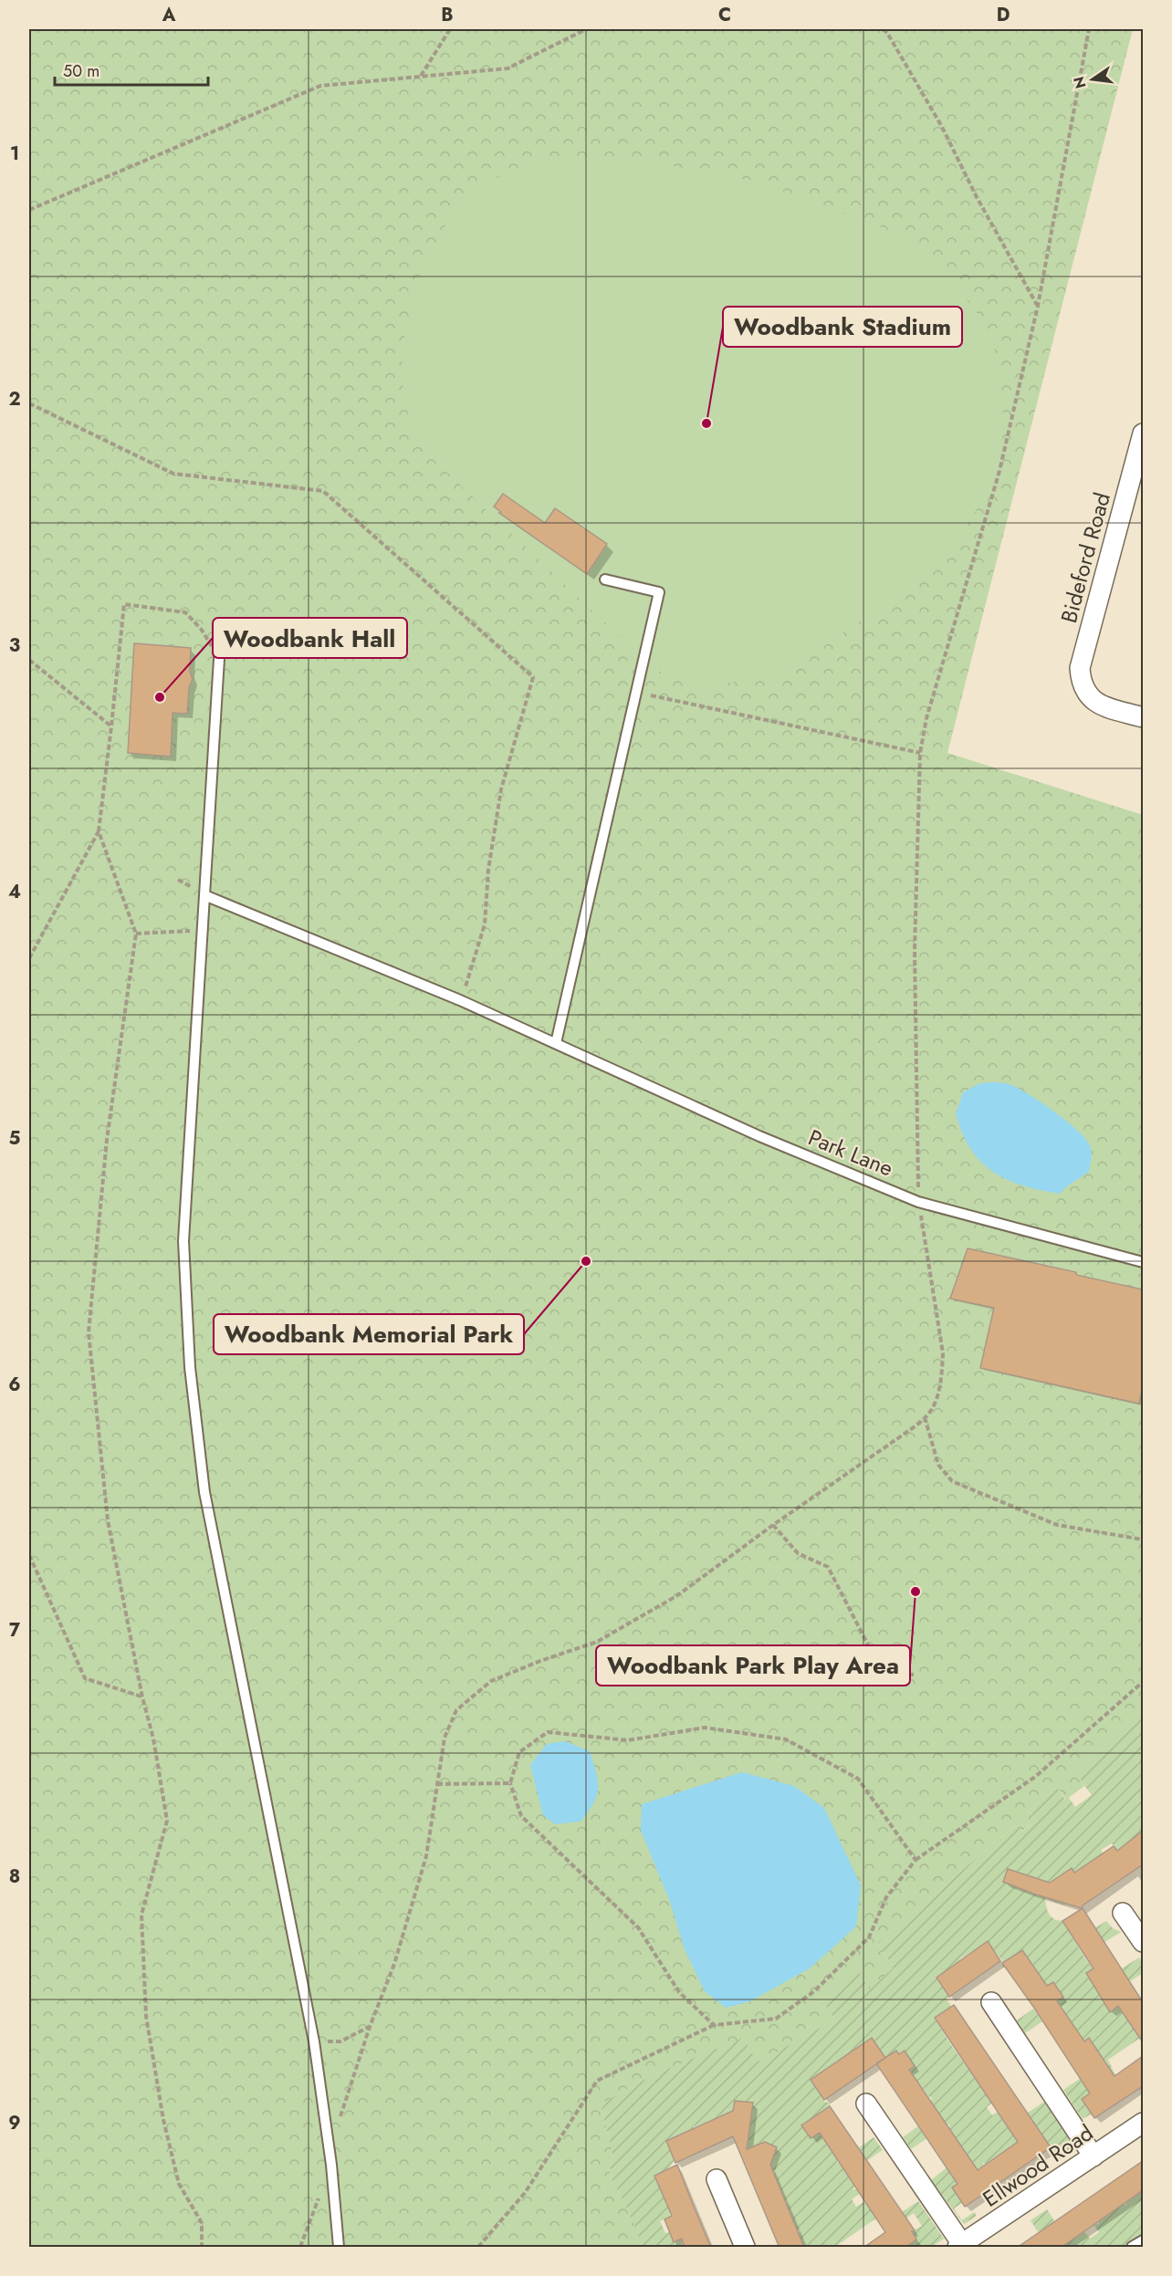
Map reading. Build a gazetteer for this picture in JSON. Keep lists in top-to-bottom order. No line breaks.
{"streets":{"street":["Bideford Road","Ellwood Road"],"lane":["Park Lane"]},"places":["Woodbank Stadium","Woodbank Hall","Woodbank Memorial Park","Woodbank Park Play Area"],"scale_bar":"50 m","north":"left","grid":{"columns":["A","B","C","D"],"rows":["1","2","3","4","5","6","7","8","9"]}}
